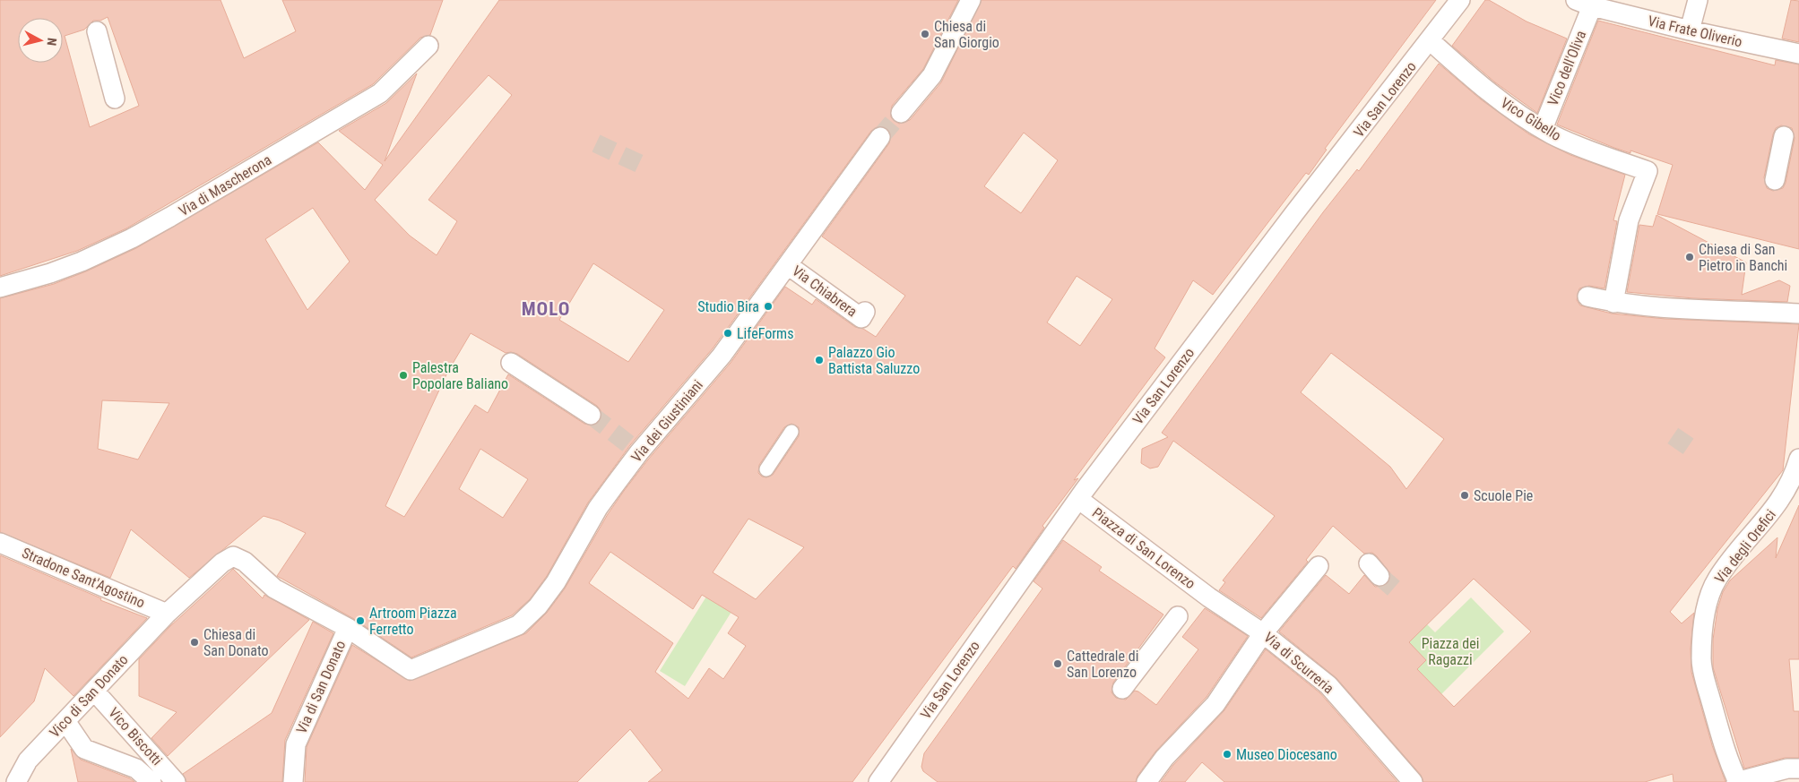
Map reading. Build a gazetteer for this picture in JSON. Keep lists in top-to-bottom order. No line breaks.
{"streets":{"street":["Via Frate Oliverio","Vico dell'Oliva","Via San Lorenzo","Vico Gibello","Via di Mascherona","Via Chiabrera","Via dei Giustiniani","Via degli Orefici","Piazza di San Lorenzo","Stradone Sant'Agostino","Via di Scurreria","Via di San Donato","Vico di San Donato","Vico Biscotti"]},"crossings":[["Via Frate Oliverio","Vico dell'Oliva"],["Vico dell'Oliva","Vico Gibello"],["Via San Lorenzo","Vico Gibello"],["Via San Lorenzo","Piazza di San Lorenzo"],["Via Chiabrera","Via dei Giustiniani"],["Via dei Giustiniani","Via di San Donato"],["Piazza di San Lorenzo","Via di Scurreria"],["Stradone Sant'Agostino","Via di San Donato"],["Stradone Sant'Agostino","Vico di San Donato"],["Via di San Donato","Vico di San Donato"],["Vico di San Donato","Vico Biscotti"]],"districts":["MOLO"],"parks":["Piazza dei Ragazzi"],"places":["Chiesa di San Giorgio","Chiesa di San Pietro in Banchi","Studio Bira","LifeForms","Palazzo Gio Battista Saluzzo","Palestra Popolare Baliano","Scuole Pie","Artroom Piazza Ferretto","Chiesa di San Donato","Cattedrale di San Lorenzo","Museo Diocesano"],"north":"right"}
